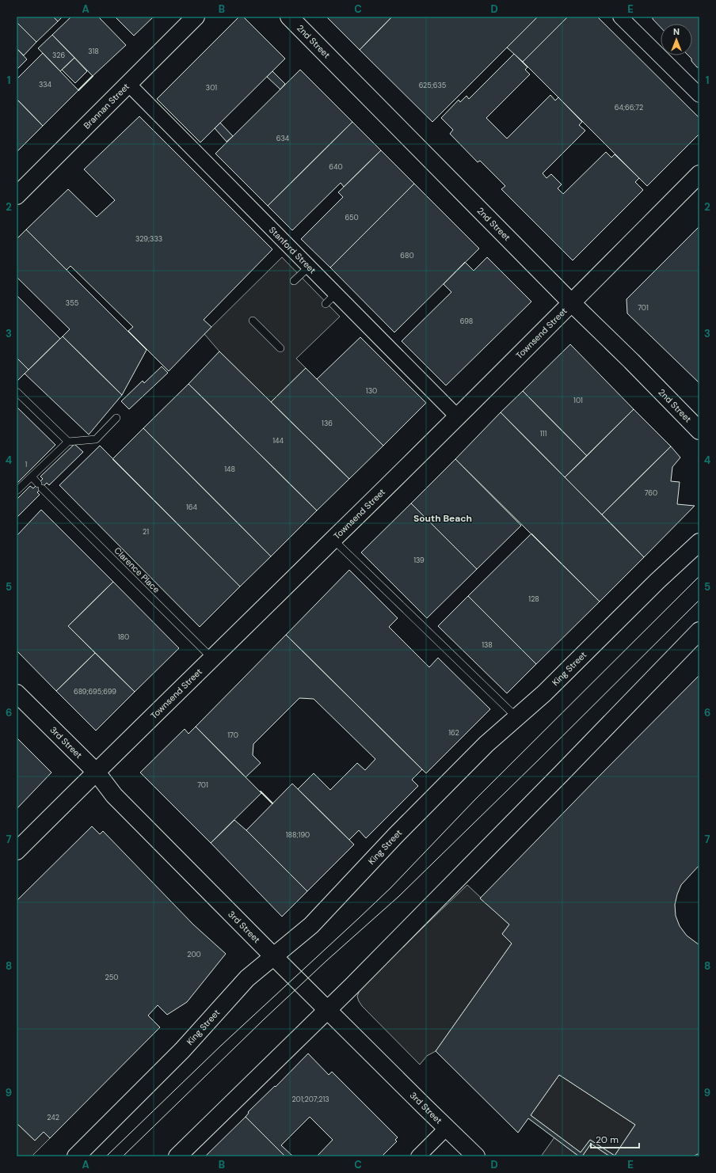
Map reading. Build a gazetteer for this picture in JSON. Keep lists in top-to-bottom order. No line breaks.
{"streets":{"main road":["2nd Street","Brannan Street","Townsend Street","King Street","3rd Street"],"street":["Stanford Street"],"lane":["Clarence Place"]},"crossings":[["2nd Street","Townsend Street"],["Brannan Street","Stanford Street"],["Stanford Street","Townsend Street"],["Townsend Street","Clarence Place"],["Townsend Street","3rd Street"],["King Street","3rd Street"]],"districts":["South Beach"],"house_numbers":["318","326","334","625;635","301","64;66;72","634","640","650","329;333","680","355","701","698","130","101","136","111","144","1","148","760","164","21","139","128","180","138","689;695;699","162","170","701","188;190","200","250","201;207;213","242"],"scale_bar":"20 m","north":"top","grid":{"columns":["A","B","C","D","E"],"rows":["1","2","3","4","5","6","7","8","9"]}}
